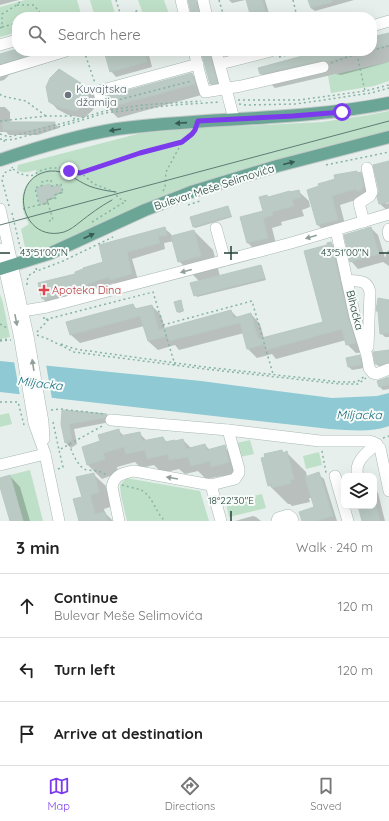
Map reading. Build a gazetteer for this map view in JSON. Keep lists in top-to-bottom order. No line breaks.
{"streets":{"main road":["Bulevar Meše Selimovića"],"street":["Bihaćka"]},"water":["Miljacka"],"places":{"other":["Kuvajtska džamija"],"health":["Apoteka Dina"]},"page":{"search":"Search here","heading":["3 min","Walk · 240 m"],"list":[["Continue","Bulevar Meše Selimovića","120 m"],["Turn left","120 m"],"Arrive at destination"],"nav":["Map","Directions","Saved"]},"coordinates":["43°51'00\"N","18°22'30\"E"]}
